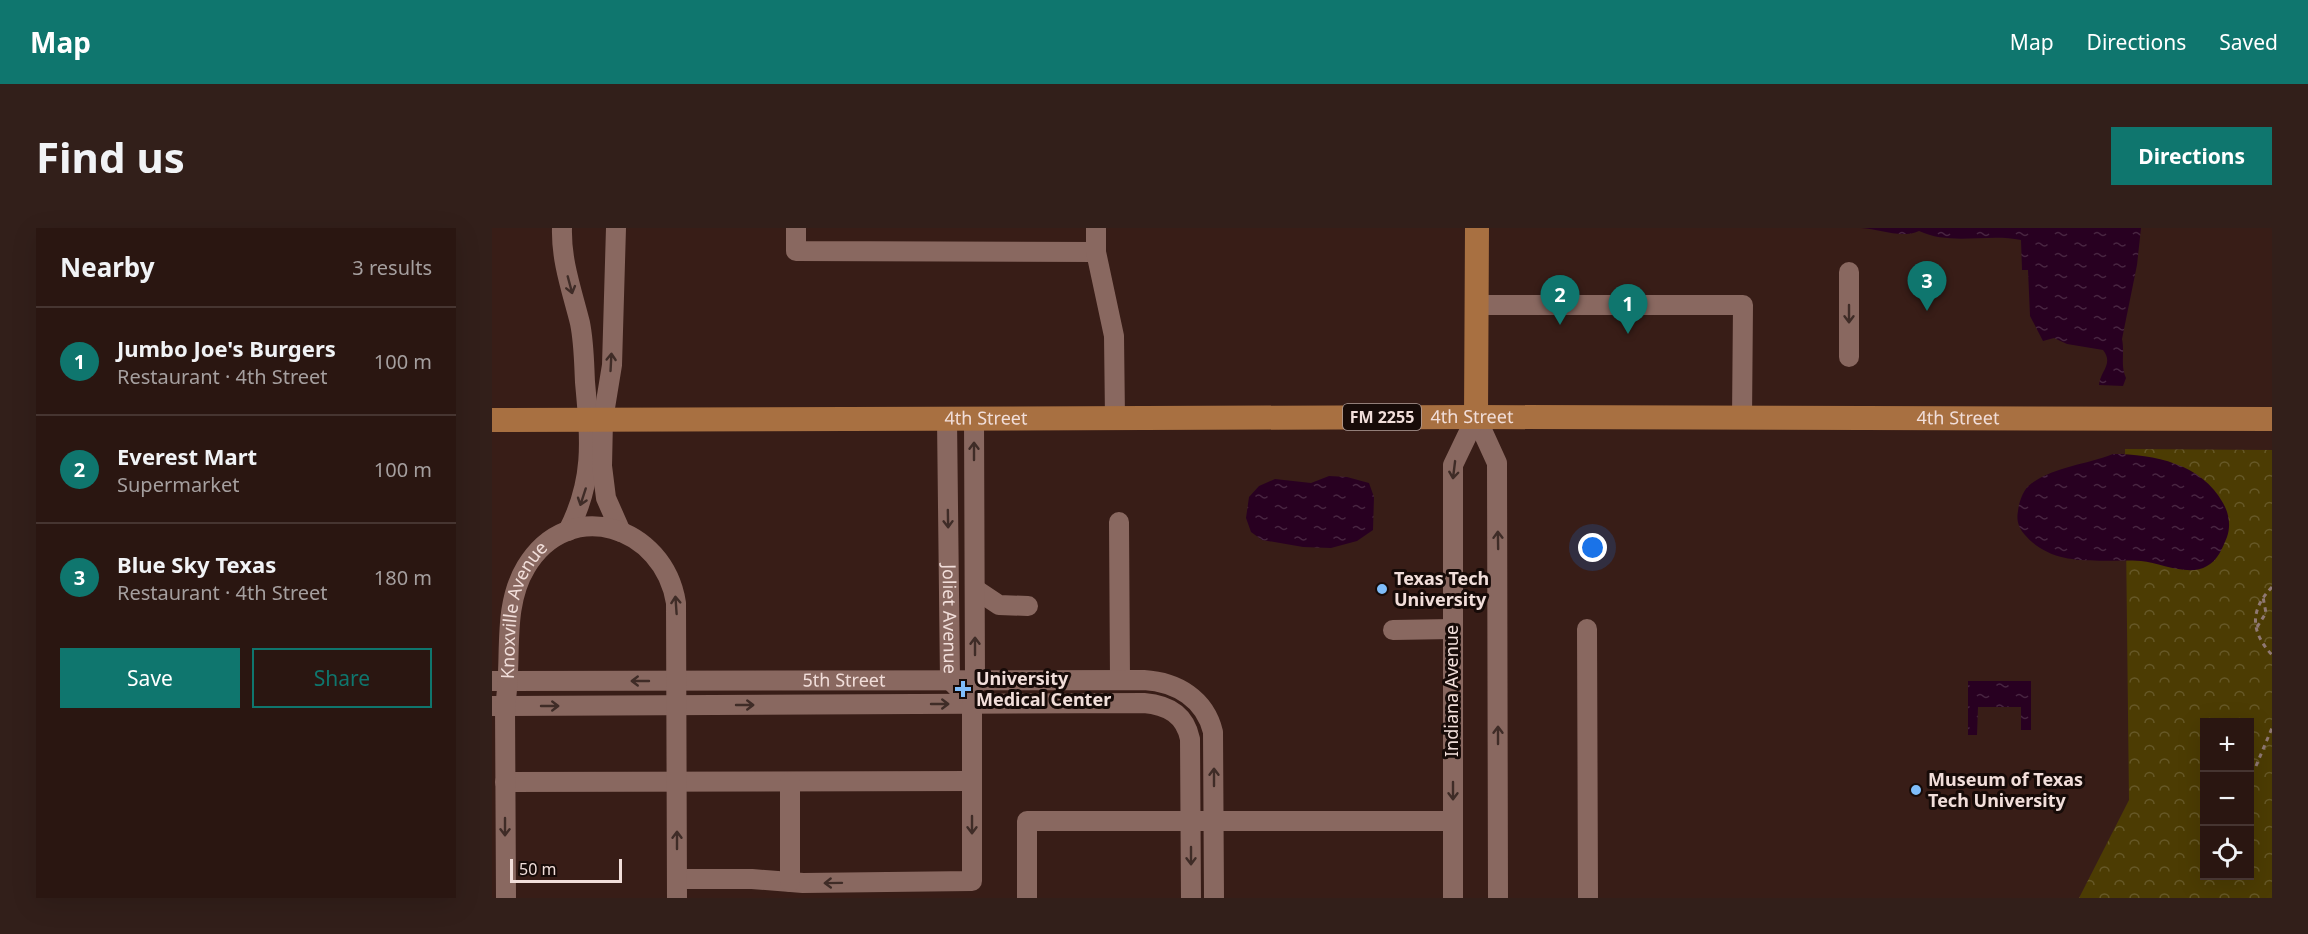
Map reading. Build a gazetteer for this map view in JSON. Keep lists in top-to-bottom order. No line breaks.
{"streets":{"main road":["FM 2255","4th Street","Indiana Avenue"],"street":["Knoxville Avenue","Joliet Avenue","5th Street"]},"crossings":[["4th Street","Knoxville Avenue"],["4th Street","Joliet Avenue"],["4th Street","Indiana Avenue"],["Knoxville Avenue","5th Street"],["Joliet Avenue","5th Street"]],"places":{"other":["Texas Tech University","Museum of Texas Tech University"],"health":["University Medical Center"]},"scale_bar":"50 m","page":{"header":"Map","nav":["Map","Directions","Saved"],"buttons":["Directions",["Save","Share"]],"title":"Find us","heading":["Nearby","3 results"],"pins":["3","2","1"],"list":[{"mark":"1","name":"Jumbo Joe's Burgers","note":"Restaurant · 4th Street","value":"100 m"},{"mark":"2","name":"Everest Mart","note":"Supermarket","value":"100 m"},{"mark":"3","name":"Blue Sky Texas","note":"Restaurant · 4th Street","value":"180 m"}],"map_buttons":["+","−"],"scale":"50 m"}}
